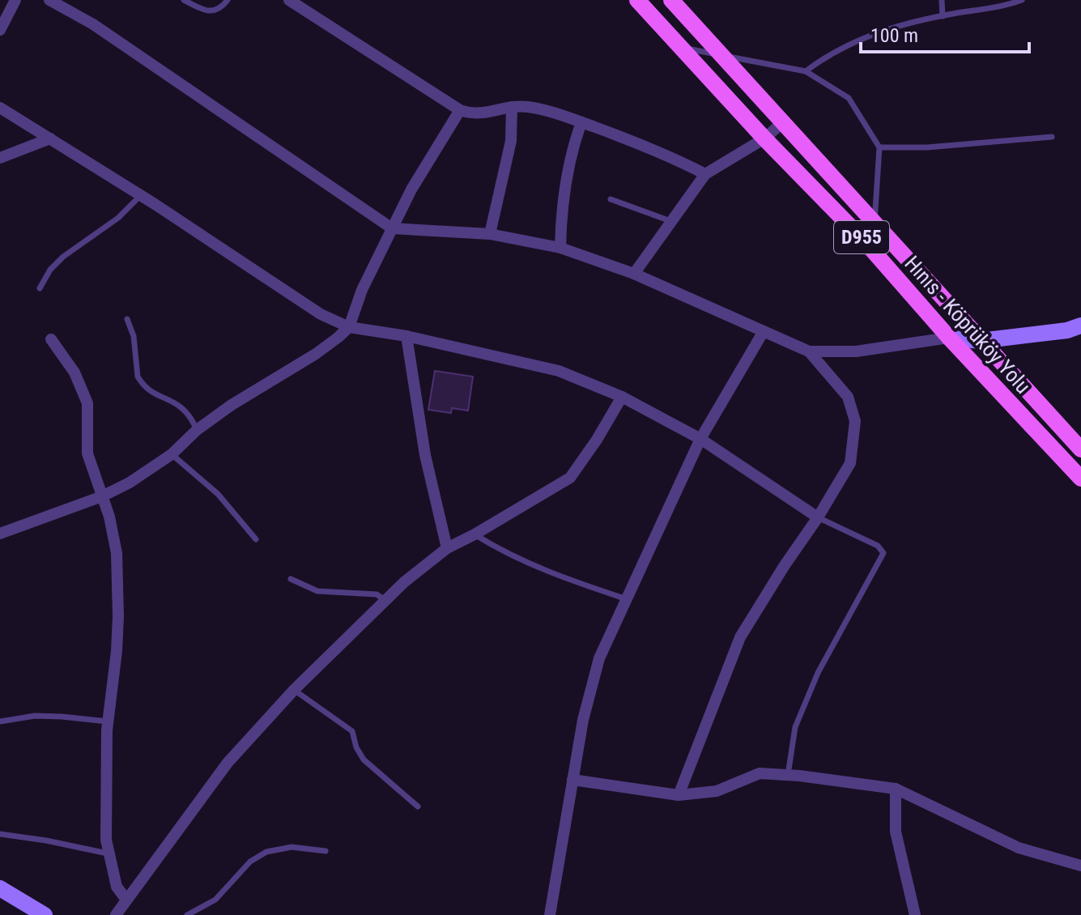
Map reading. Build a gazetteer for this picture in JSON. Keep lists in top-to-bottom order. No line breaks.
{"streets":{"main road":["D955","Hınıs - Köprüköy Yolu"]},"scale_bar":"100 m"}
